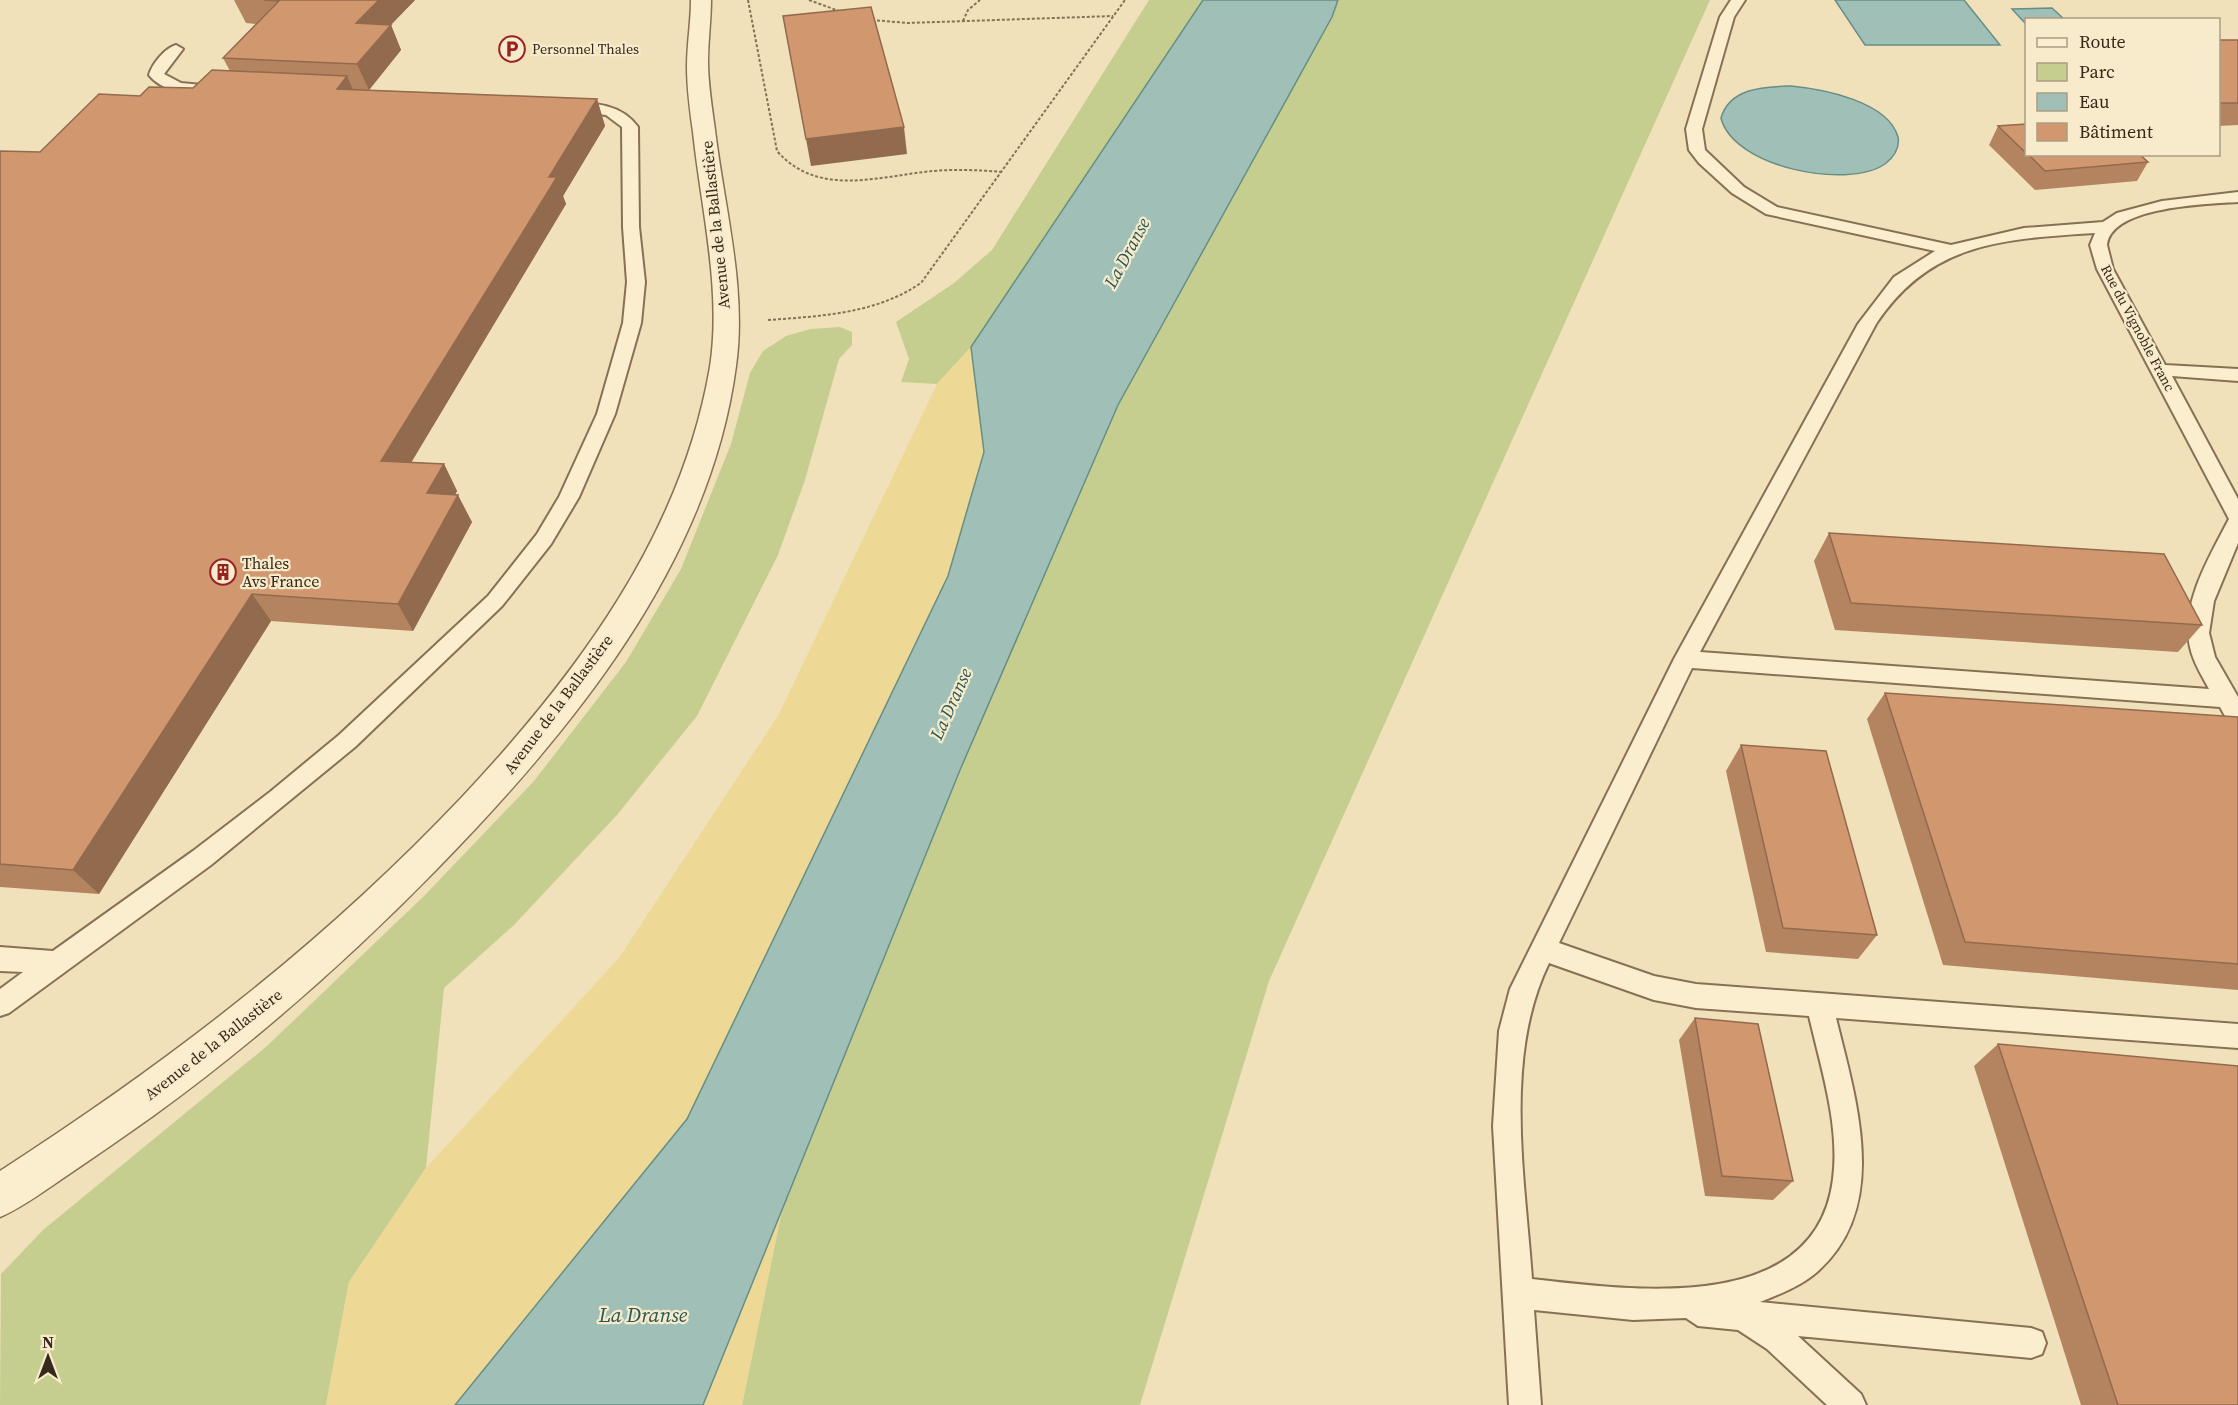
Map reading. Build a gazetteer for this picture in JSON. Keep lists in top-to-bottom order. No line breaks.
{"streets":{"street":["Avenue de la Ballastière"],"lane":["Rue du Vignoble Franc"]},"water":["La Dranse"],"places":{"parking":["Personnel Thales"],"building":["Thales Avs France"]},"legend":["Route","Parc","Eau","Bâtiment"],"north":"top"}
